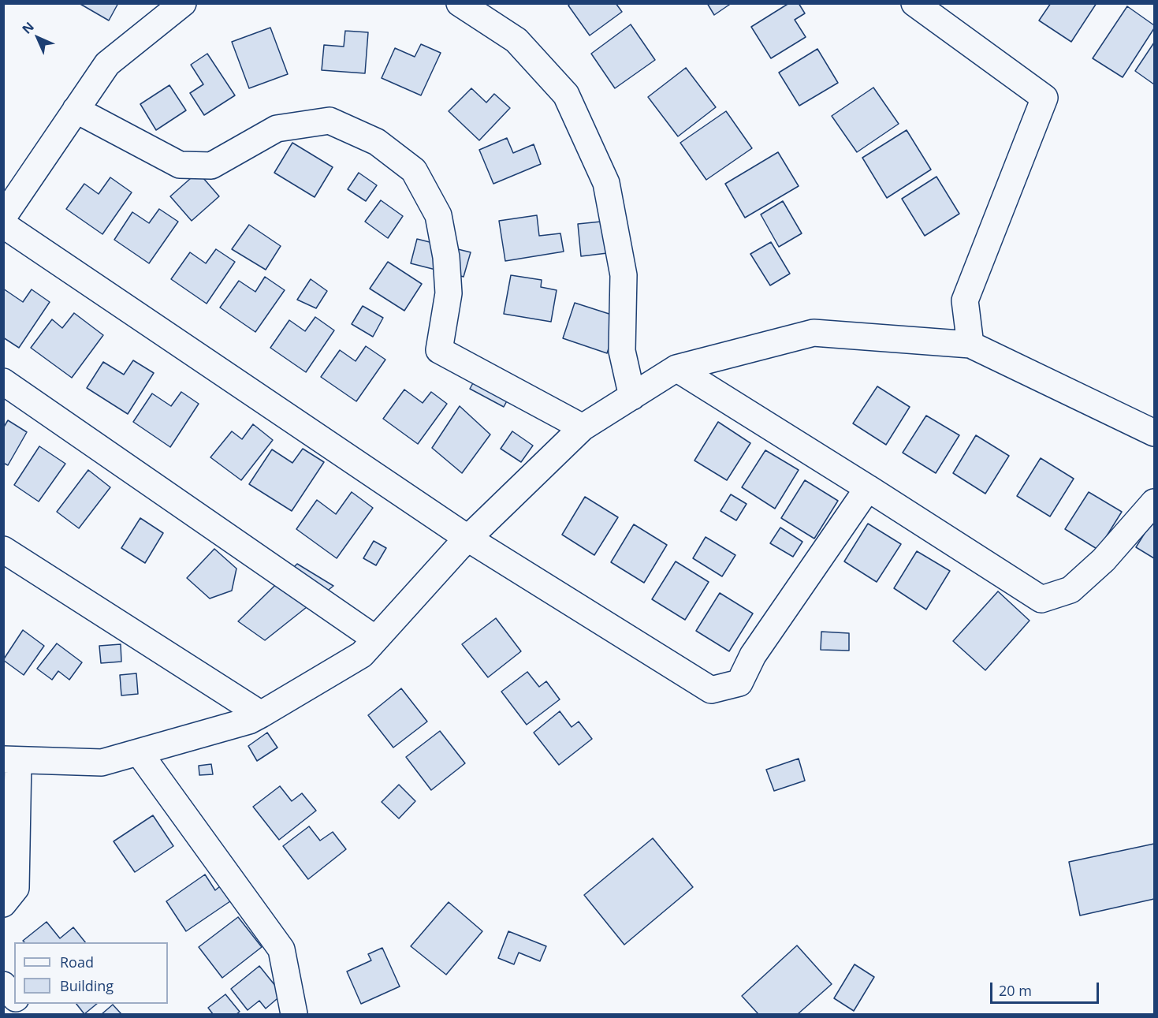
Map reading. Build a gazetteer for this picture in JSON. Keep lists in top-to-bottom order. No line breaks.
{"legend":["Road","Building"],"scale_bar":"20 m","north":"top left"}
